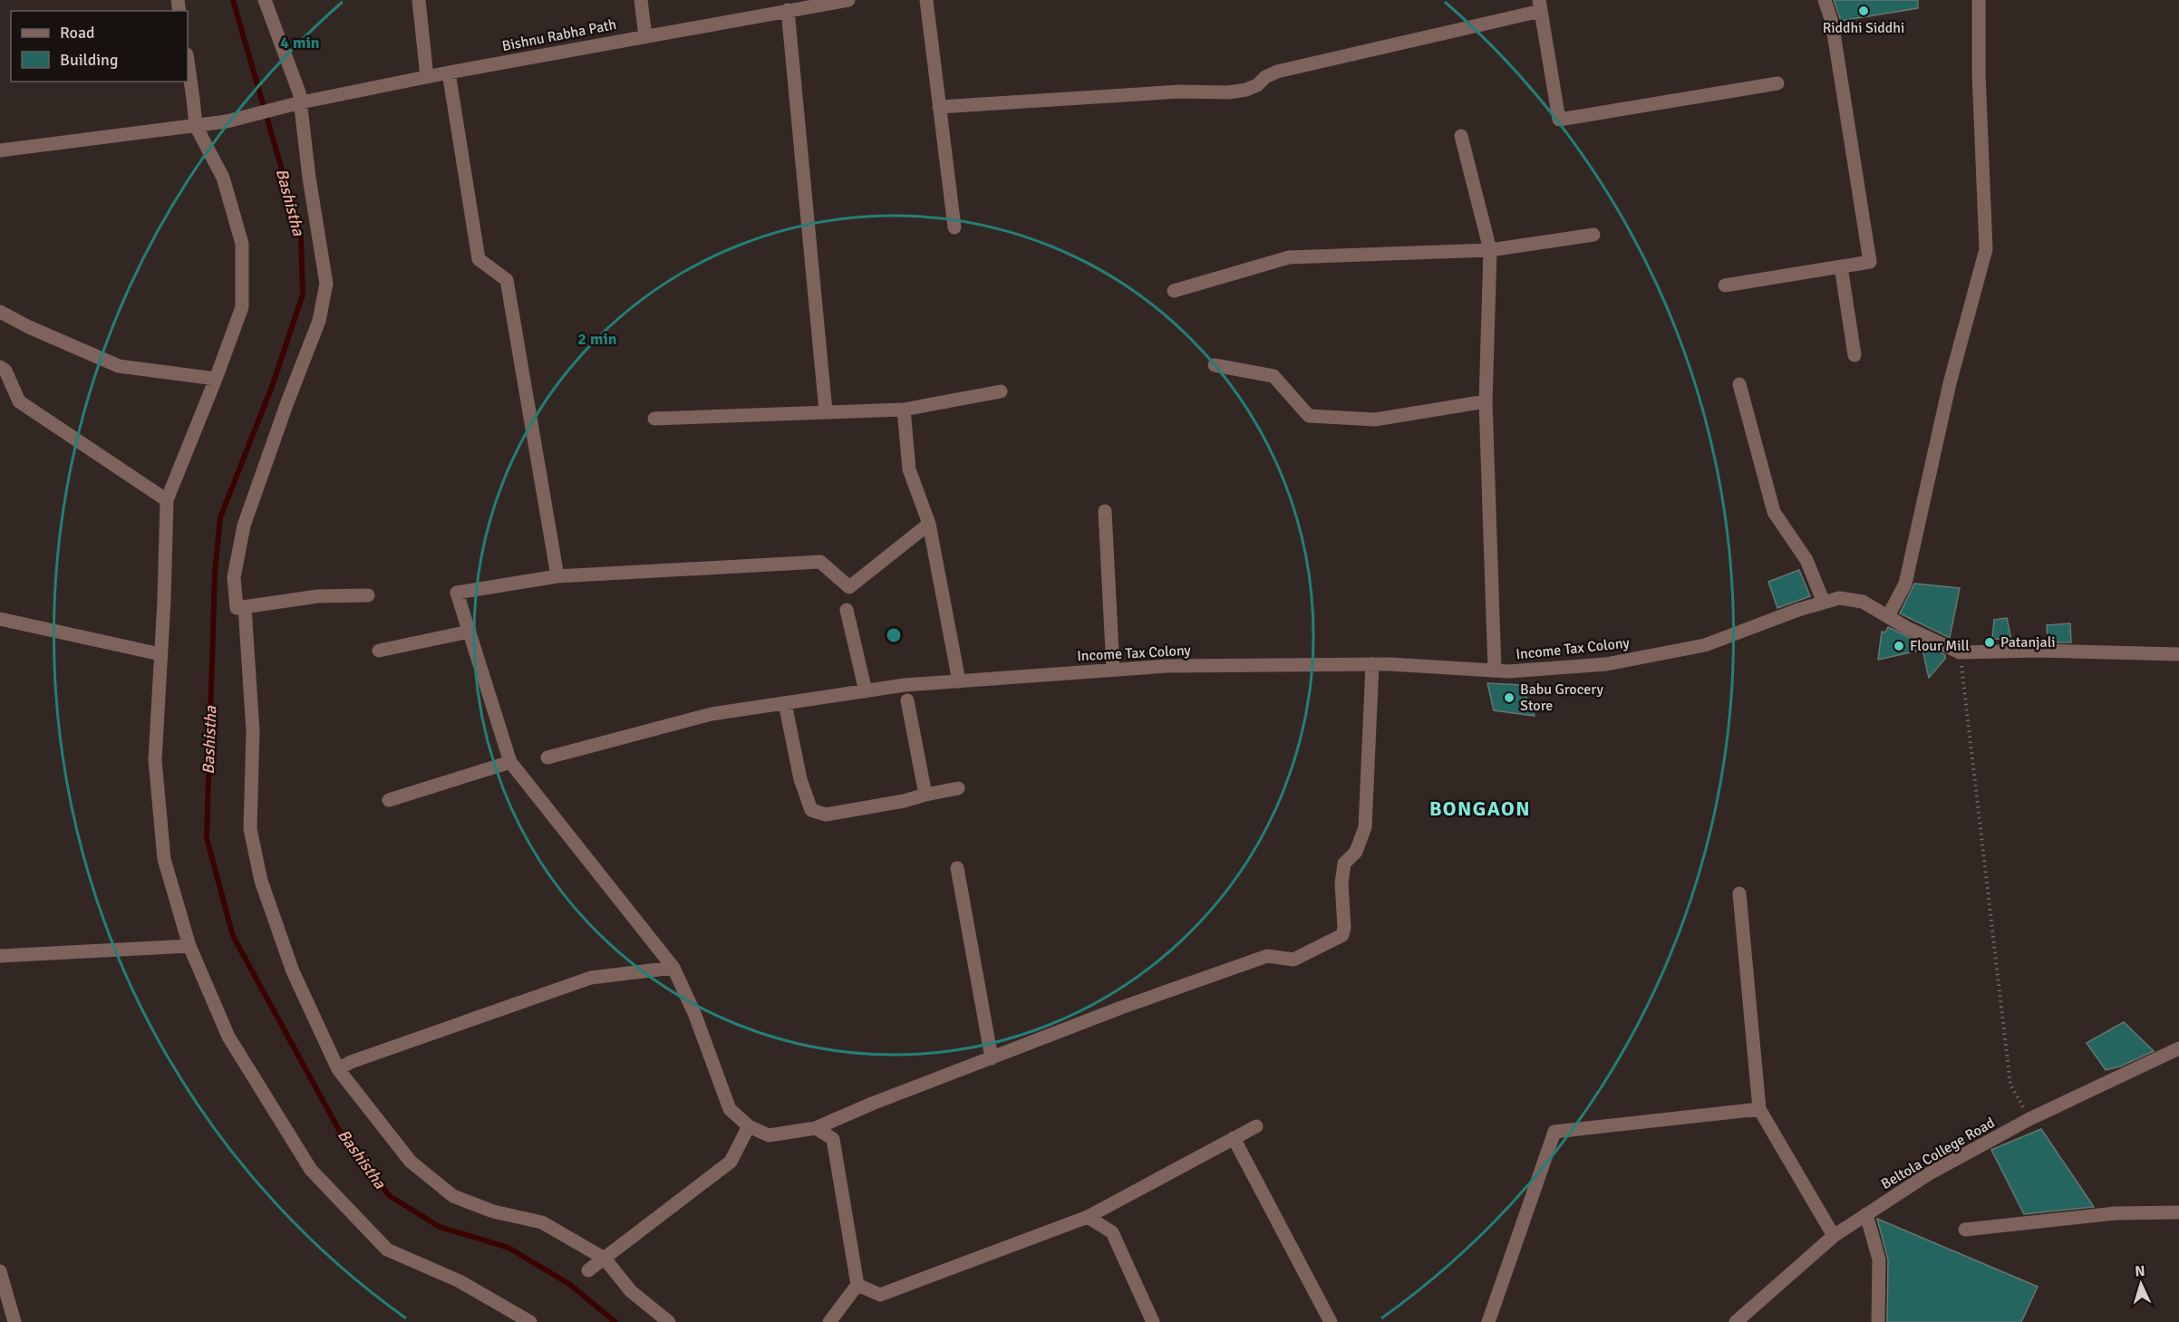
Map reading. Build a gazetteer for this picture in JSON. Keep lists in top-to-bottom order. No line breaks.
{"streets":{"street":["Bishnu Rabha Path","Income Tax Colony","Beltola College Road"]},"districts":["BONGAON"],"water":["Bashistha"],"places":["Riddhi Siddhi","Patanjali","Flour Mill","Babu Grocery Store"],"legend":["Road","Building"],"north":"top","rings":["4 min","2 min"]}
